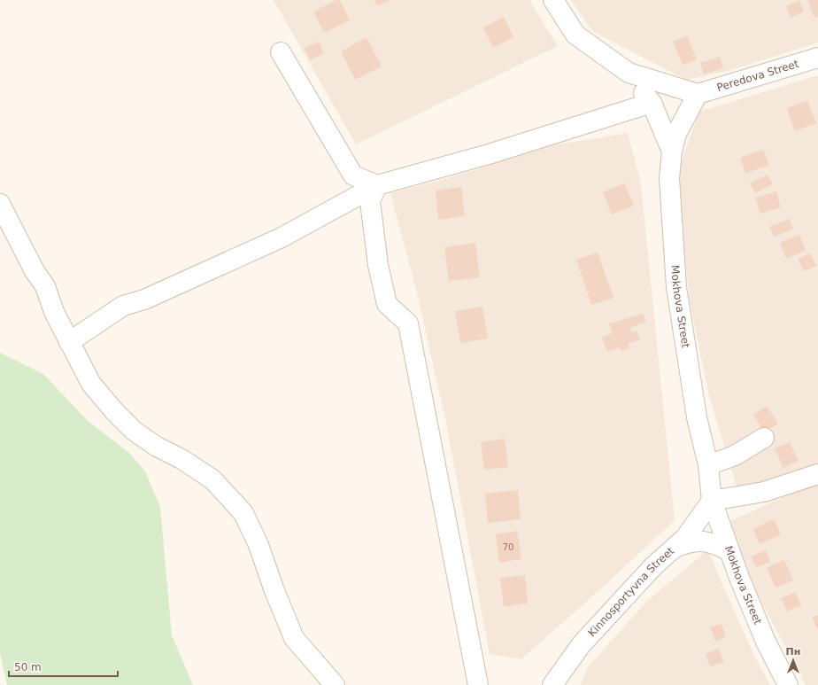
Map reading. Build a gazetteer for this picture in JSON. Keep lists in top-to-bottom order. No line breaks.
{"streets":{"street":["Peredova Street","Mokhova Street","Kinnosportyvna Street"]},"crossings":[["Peredova Street","Mokhova Street"],["Mokhova Street","Kinnosportyvna Street"]],"house_numbers":["70"],"scale_bar":"50 m","north":"top"}
